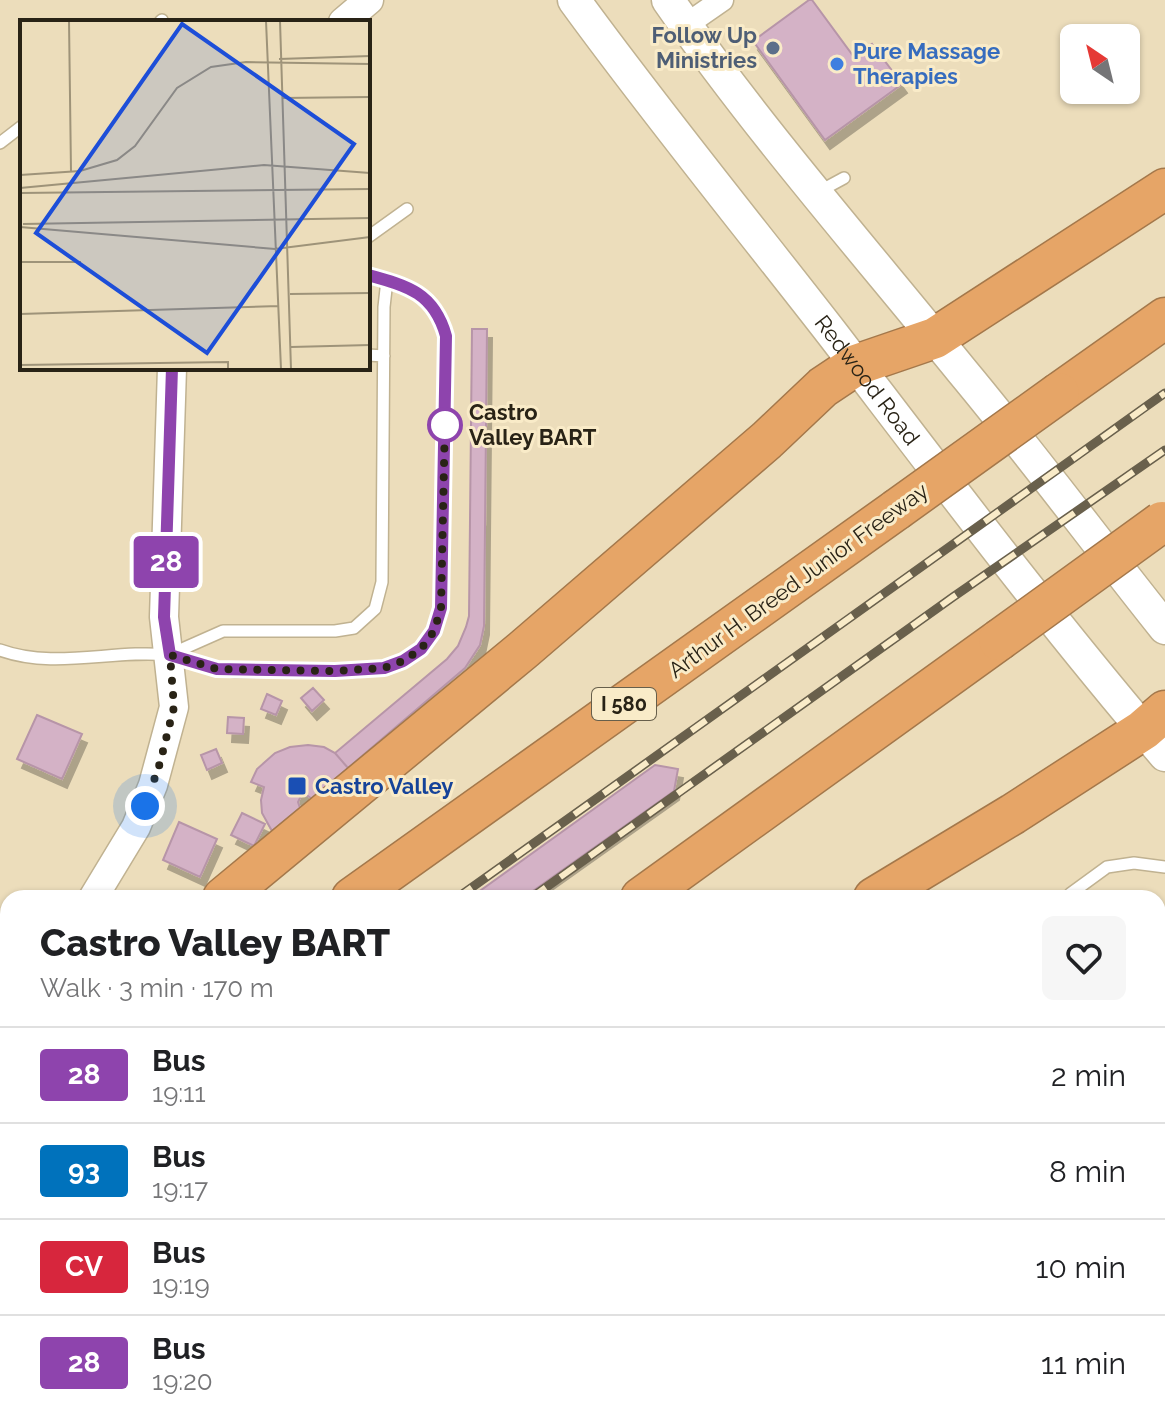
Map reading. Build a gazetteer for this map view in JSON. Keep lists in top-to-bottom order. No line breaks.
{"streets":{"highway":["Arthur H. Breed Junior Freeway","I 580"],"main road":["Redwood Road"]},"places":{"other":["Follow Up Ministries","Pure Massage Therapies","Castro Valley BART"],"transit":["Castro Valley"]},"lines":["bus line 28"],"north":"top left","page":{"on_map":"28","heading":["Castro Valley BART","Walk · 3 min · 170 m"],"list":[{"mark":"28","name":"Bus","note":"19:11","value":"2 min"},{"mark":"93","name":"Bus","note":"19:17","value":"8 min"},{"mark":"CV","name":"Bus","note":"19:19","value":"10 min"},{"mark":"28","name":"Bus","note":"19:20","value":"11 min"}]}}
